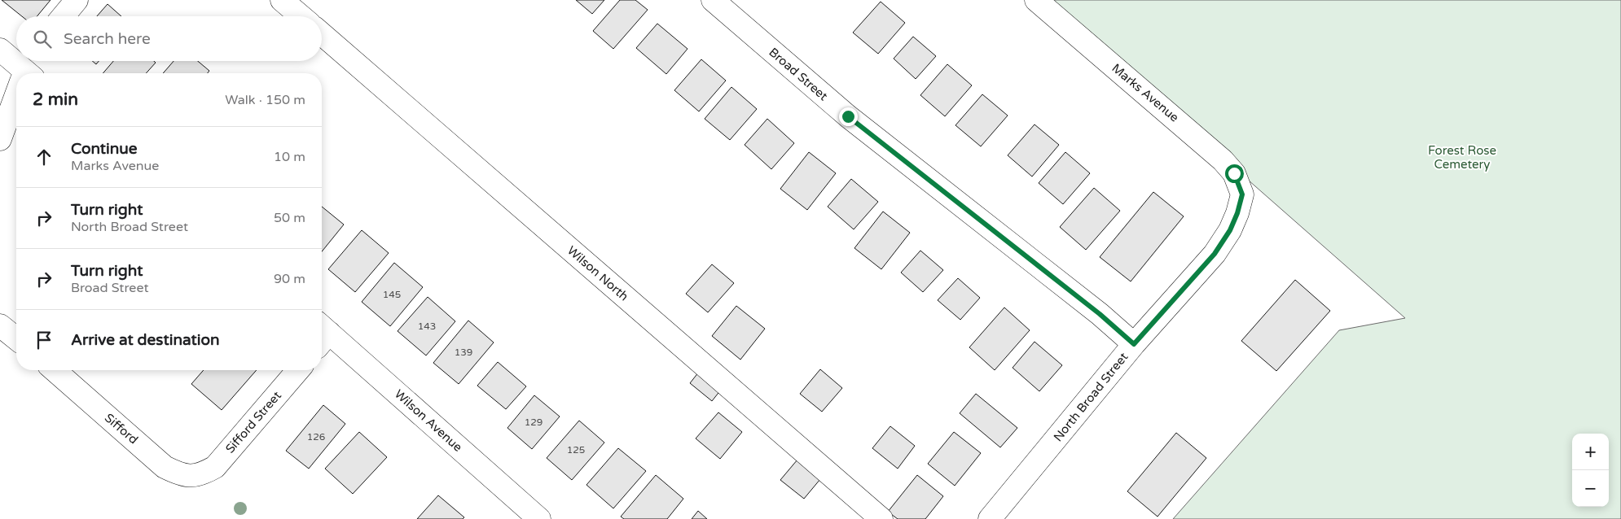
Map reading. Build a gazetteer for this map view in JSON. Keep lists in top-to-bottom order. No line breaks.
{"streets":{"street":["Broad Street","Marks Avenue","Wilson North","North Broad Street","Wilson Avenue","Sifford Street","Sifford"]},"crossings":[["Broad Street","North Broad Street"],["Marks Avenue","North Broad Street"],["Sifford Street","Sifford"]],"parks":["Forest Rose Cemetery"],"house_numbers":["145","143","139","129","126","125"],"page":{"search":"Search here","heading":["2 min","Walk · 150 m"],"list":[["Continue","Marks Avenue","10 m"],["Turn right","North Broad Street","50 m"],["Turn right","Broad Street","90 m"],"Arrive at destination"],"map_buttons":["+","−"]}}
